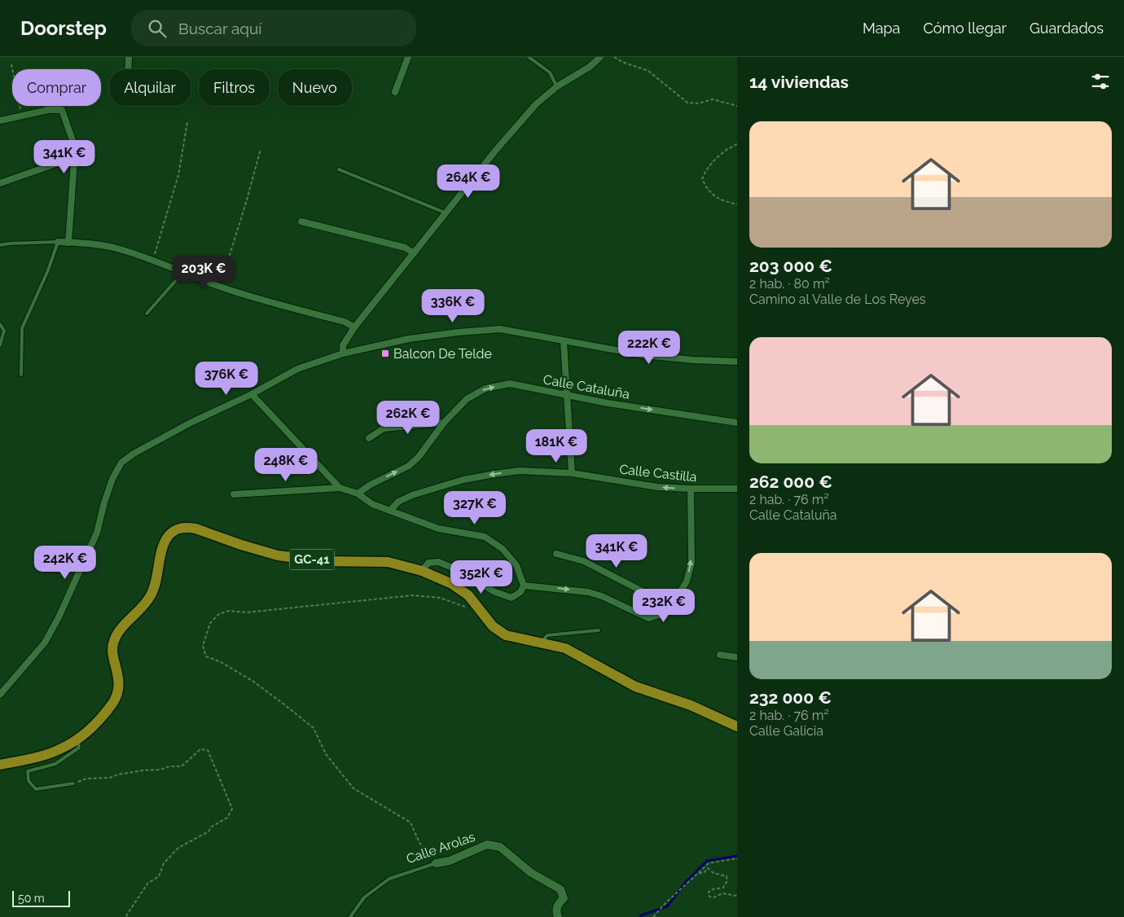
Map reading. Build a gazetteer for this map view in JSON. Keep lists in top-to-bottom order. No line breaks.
{"streets":{"main road":["GC-41"],"street":["Calle Cataluña","Calle Castilla","Calle Arolas"]},"one_way":["Calle Castilla"],"places":{"transit":["Balcon De Telde"]},"scale_bar":"50 m","page":{"header":"Doorstep","search":"Buscar aquí","nav":["Mapa","Cómo llegar","Guardados"],"heading":"14 viviendas","chip":["Comprar","Alquilar","Filtros","Nuevo"],"list":[{"name":"203 000 €","note":"2 hab. · 80 m² · Camino al Valle de Los Reyes"},{"name":"262 000 €","note":"2 hab. · 76 m² · Calle Cataluña"},{"name":"232 000 €","note":"2 hab. · 76 m² · Calle Galicia"}],"price":["341K €","264K €","203K €","336K €","222K €","376K €","262K €","181K €","248K €","327K €","341K €","242K €","352K €","232K €"],"scale":"50 m"}}
